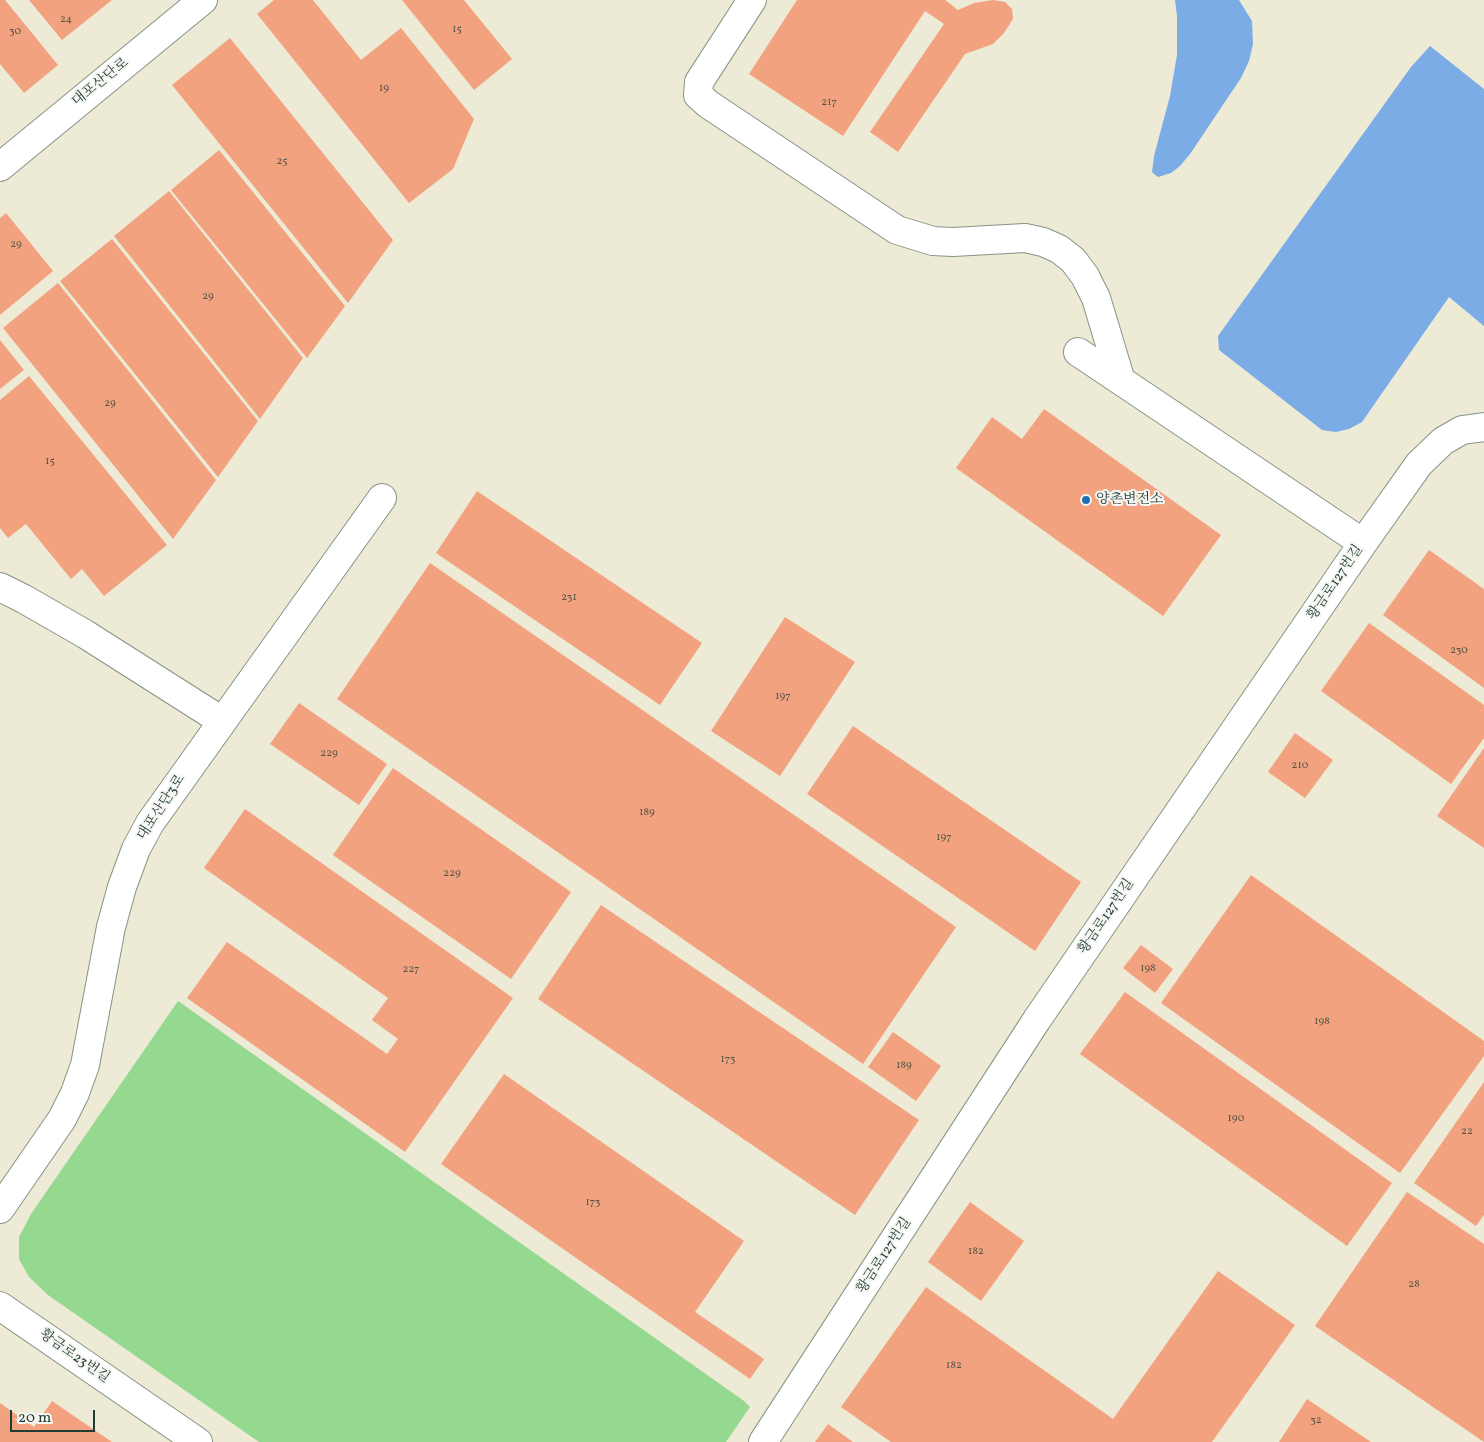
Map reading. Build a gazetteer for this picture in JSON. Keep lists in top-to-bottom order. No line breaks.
{"streets":{"street":["대포산단로","황금로127번길","대포산단3로","황금로23번길"]},"places":["양촌변전소"],"house_numbers":["24","15","30","19","217","25","29","29","29","15","231","230","197","229","210","189","197","229","198","227","198","173","189","190","22","173","182","28","182","32"],"scale_bar":"20 m"}
